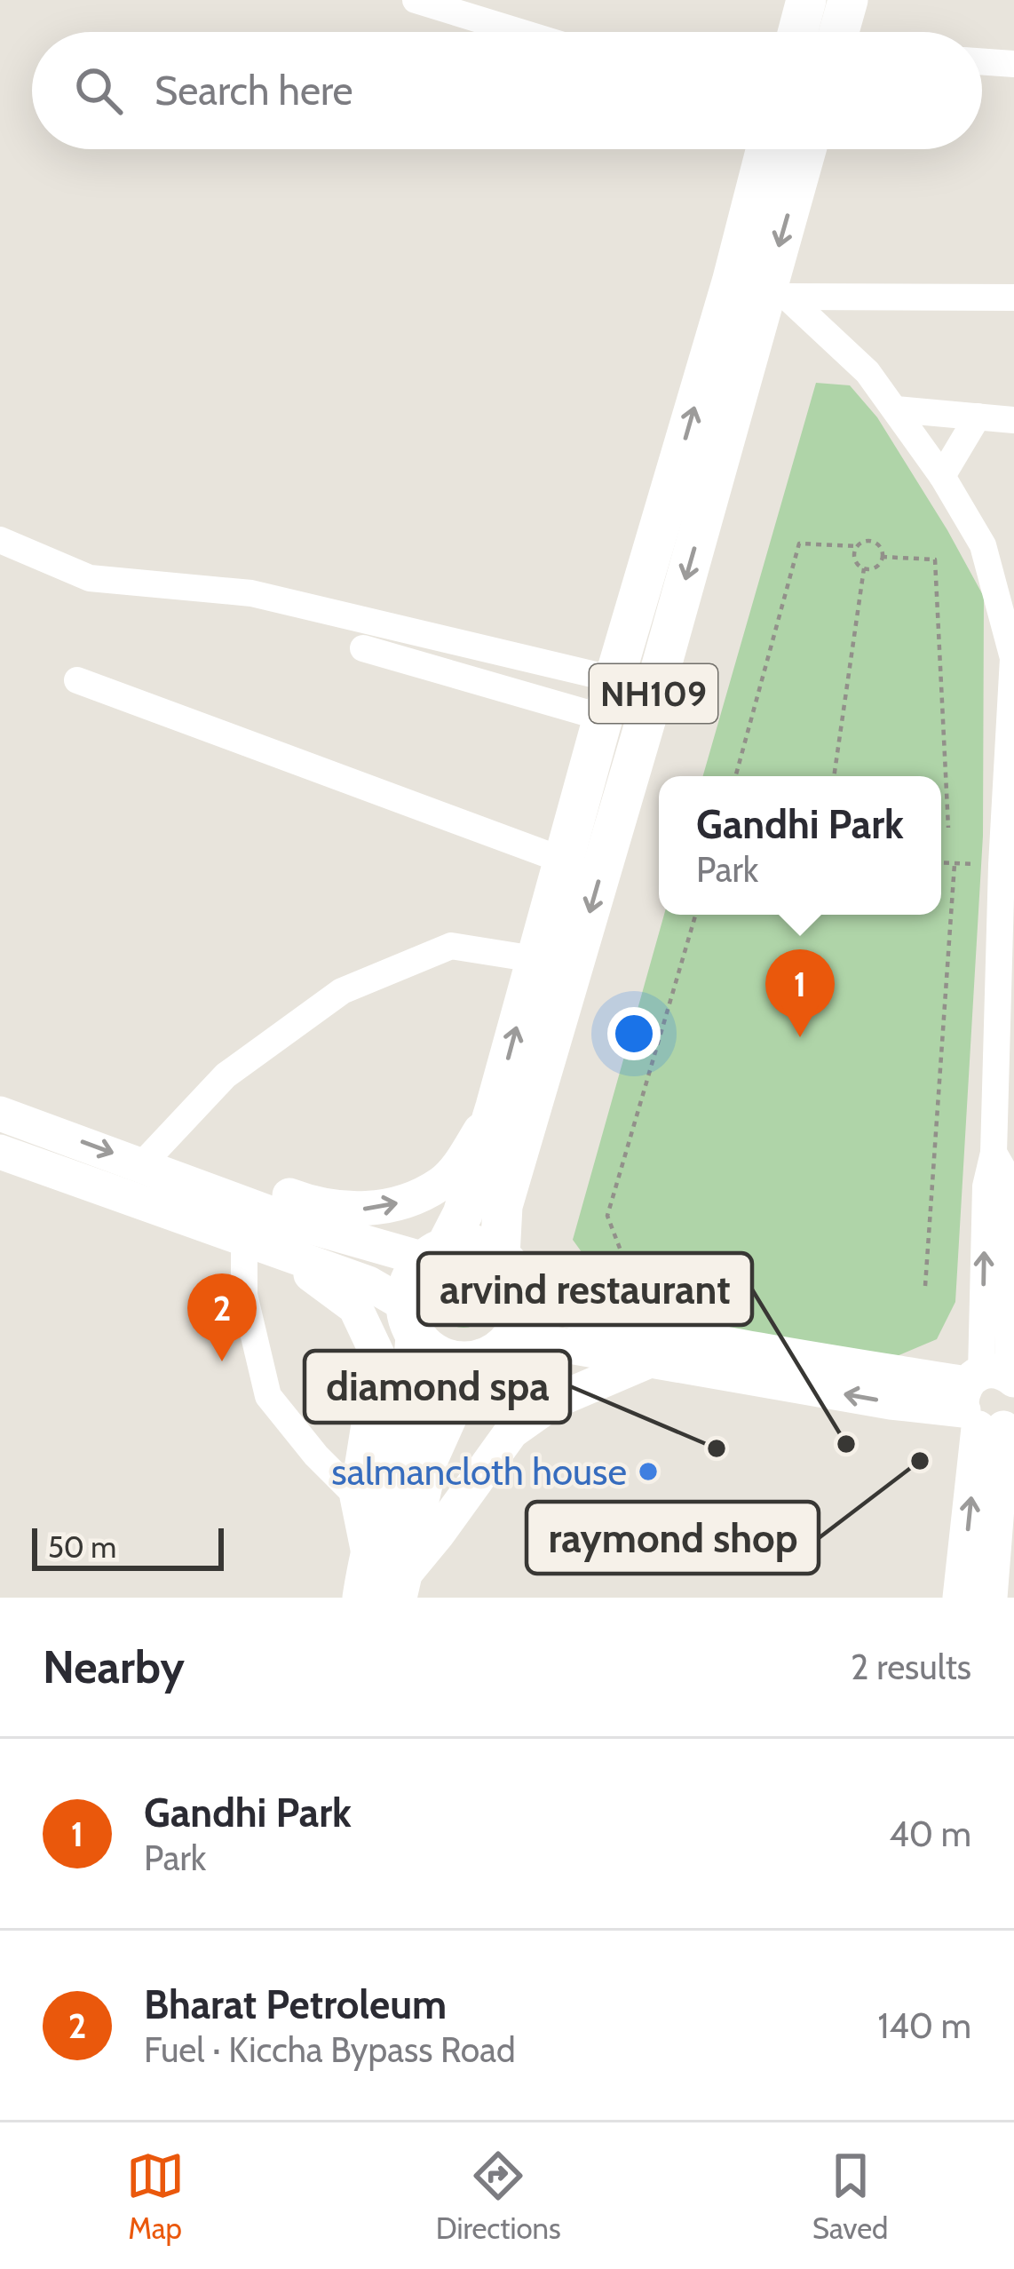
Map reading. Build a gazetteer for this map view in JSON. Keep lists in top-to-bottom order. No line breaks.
{"streets":{"highway":["NH109"]},"places":["arvind restaurant","diamond spa","raymond shop","salmancloth house"],"scale_bar":"50 m","page":{"search":"Search here","popup":["Gandhi Park","Park"],"pins":["1","2"],"scale":"50 m","heading":["Nearby","2 results"],"list":[{"mark":"1","name":"Gandhi Park","note":"Park","value":"40 m"},{"mark":"2","name":"Bharat Petroleum","note":"Fuel · Kiccha Bypass Road","value":"140 m"}],"nav":["Map","Directions","Saved"]}}
